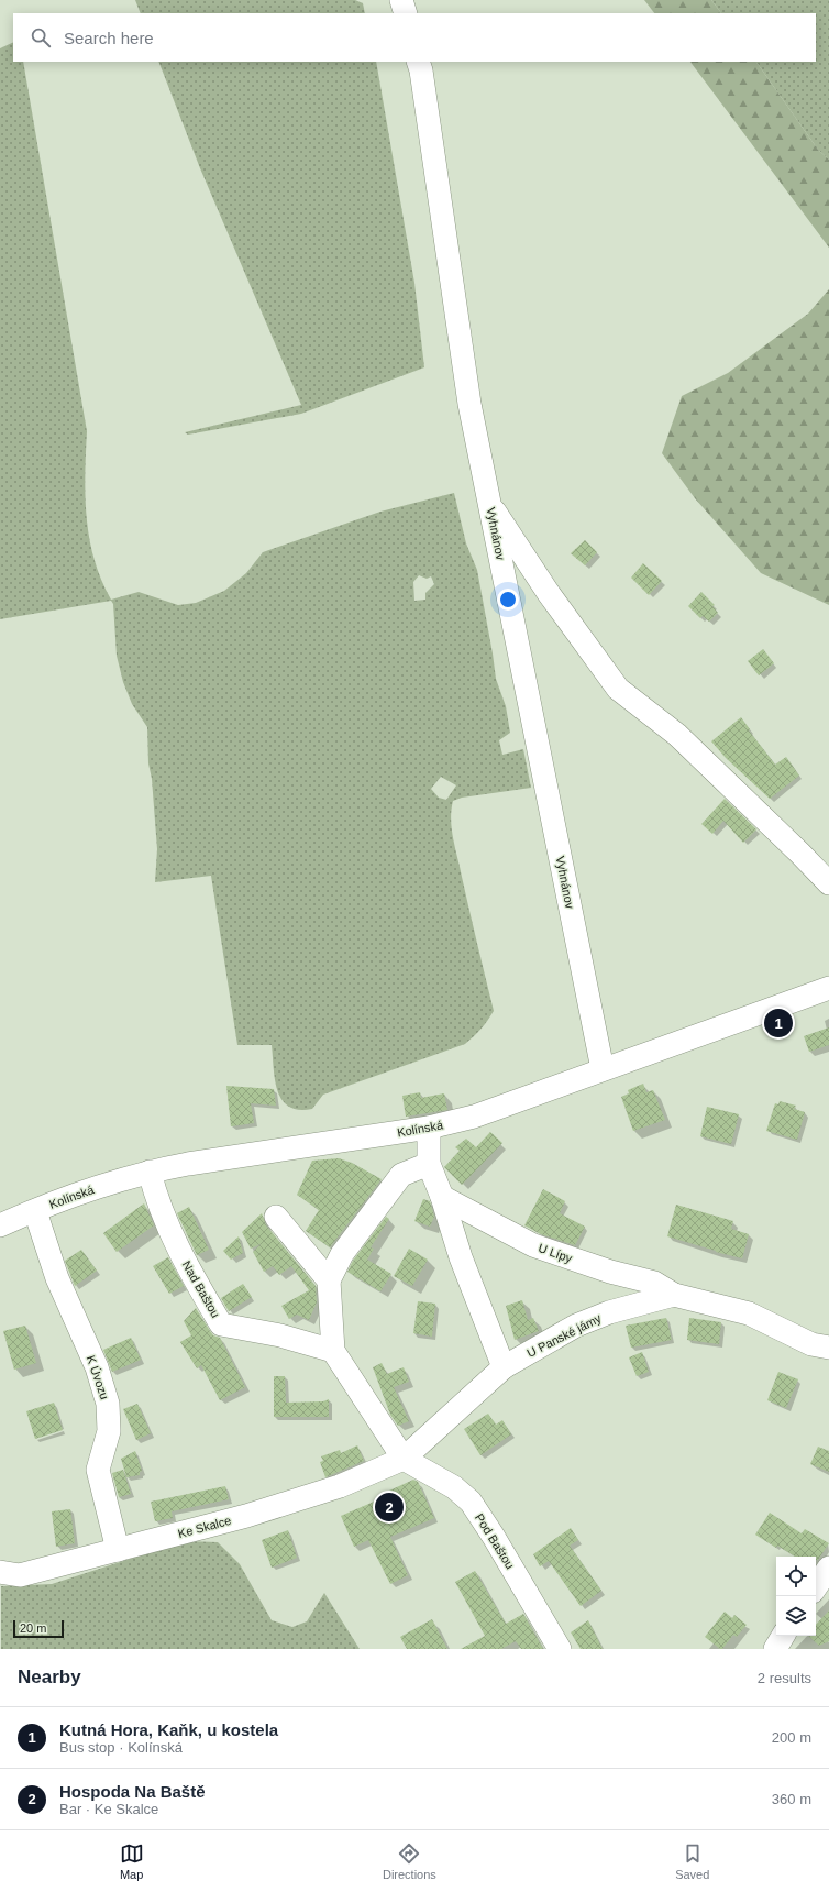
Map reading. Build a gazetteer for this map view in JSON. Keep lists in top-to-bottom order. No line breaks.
{"streets":{"street":["Vyhnánov","Kolínská","U Lípy","Nad Baštou","U Panské jámy","K Úvozu","Ke Skalce","Pod Baštou"]},"crossings":[["Vyhnánov","Kolínská"],["Kolínská","Nad Baštou"],["Kolínská","K Úvozu"],["U Lípy","U Panské jámy"],["U Panské jámy","Ke Skalce"],["U Panské jámy","Pod Baštou"],["K Úvozu","Ke Skalce"],["Ke Skalce","Pod Baštou"]],"scale_bar":"20 m","page":{"search":"Search here","pins":["1","2"],"scale":"20 m","heading":["Nearby","2 results"],"list":[{"mark":"1","name":"Kutná Hora, Kaňk, u kostela","note":"Bus stop · Kolínská","value":"200 m"},{"mark":"2","name":"Hospoda Na Baště","note":"Bar · Ke Skalce","value":"360 m"}],"nav":["Map","Directions","Saved"]}}
